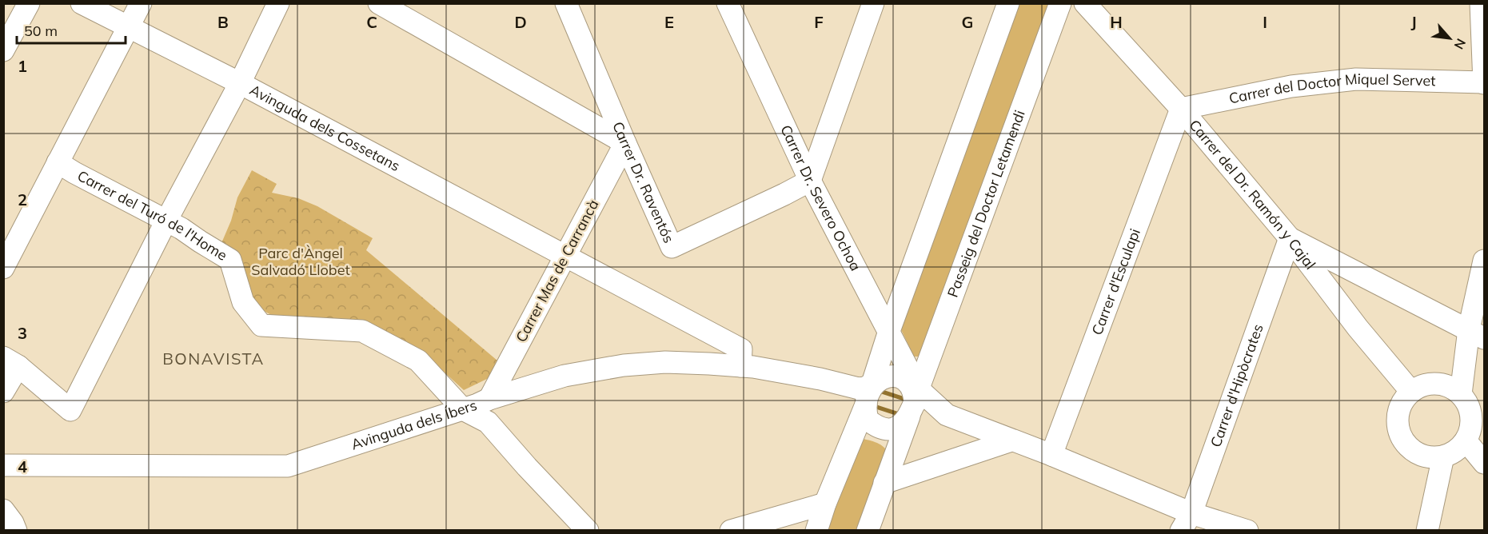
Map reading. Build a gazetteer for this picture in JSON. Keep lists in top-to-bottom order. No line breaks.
{"streets":{"street":["Carrer del Doctor Miquel Servet","Avinguda dels Cossetans","Carrer Dr. Raventós","Carrer del Dr. Ramón y Cajal","Carrer Dr. Severo Ochoa","Passeig del Doctor Letamendi","Carrer del Turó de l'Home","Carrer Mas de Carrancà","Carrer d'Esculapi","Carrer d'Hipòcrates","Avinguda dels Íbers"]},"crossings":[["Carrer del Doctor Miquel Servet","Carrer del Dr. Ramón y Cajal"],["Carrer del Doctor Miquel Servet","Carrer d'Esculapi"],["Avinguda dels Cossetans","Carrer Mas de Carrancà"],["Avinguda dels Cossetans","Avinguda dels Íbers"],["Carrer Dr. Raventós","Carrer Dr. Severo Ochoa"],["Carrer Dr. Raventós","Carrer Mas de Carrancà"],["Carrer del Dr. Ramón y Cajal","Carrer d'Esculapi"],["Carrer del Dr. Ramón y Cajal","Carrer d'Hipòcrates"],["Carrer Dr. Severo Ochoa","Passeig del Doctor Letamendi"],["Carrer Dr. Severo Ochoa","Avinguda dels Íbers"],["Passeig del Doctor Letamendi","Avinguda dels Íbers"],["Carrer del Turó de l'Home","Avinguda dels Íbers"],["Carrer Mas de Carrancà","Avinguda dels Íbers"]],"districts":["BONAVISTA"],"parks":["Parc d'Àngel Salvadó Llobet"],"scale_bar":"50 m","north":"bottom right","grid":{"columns":["B","C","D","E","F","G","H","I","J"],"rows":["1","2","3","4"]}}
